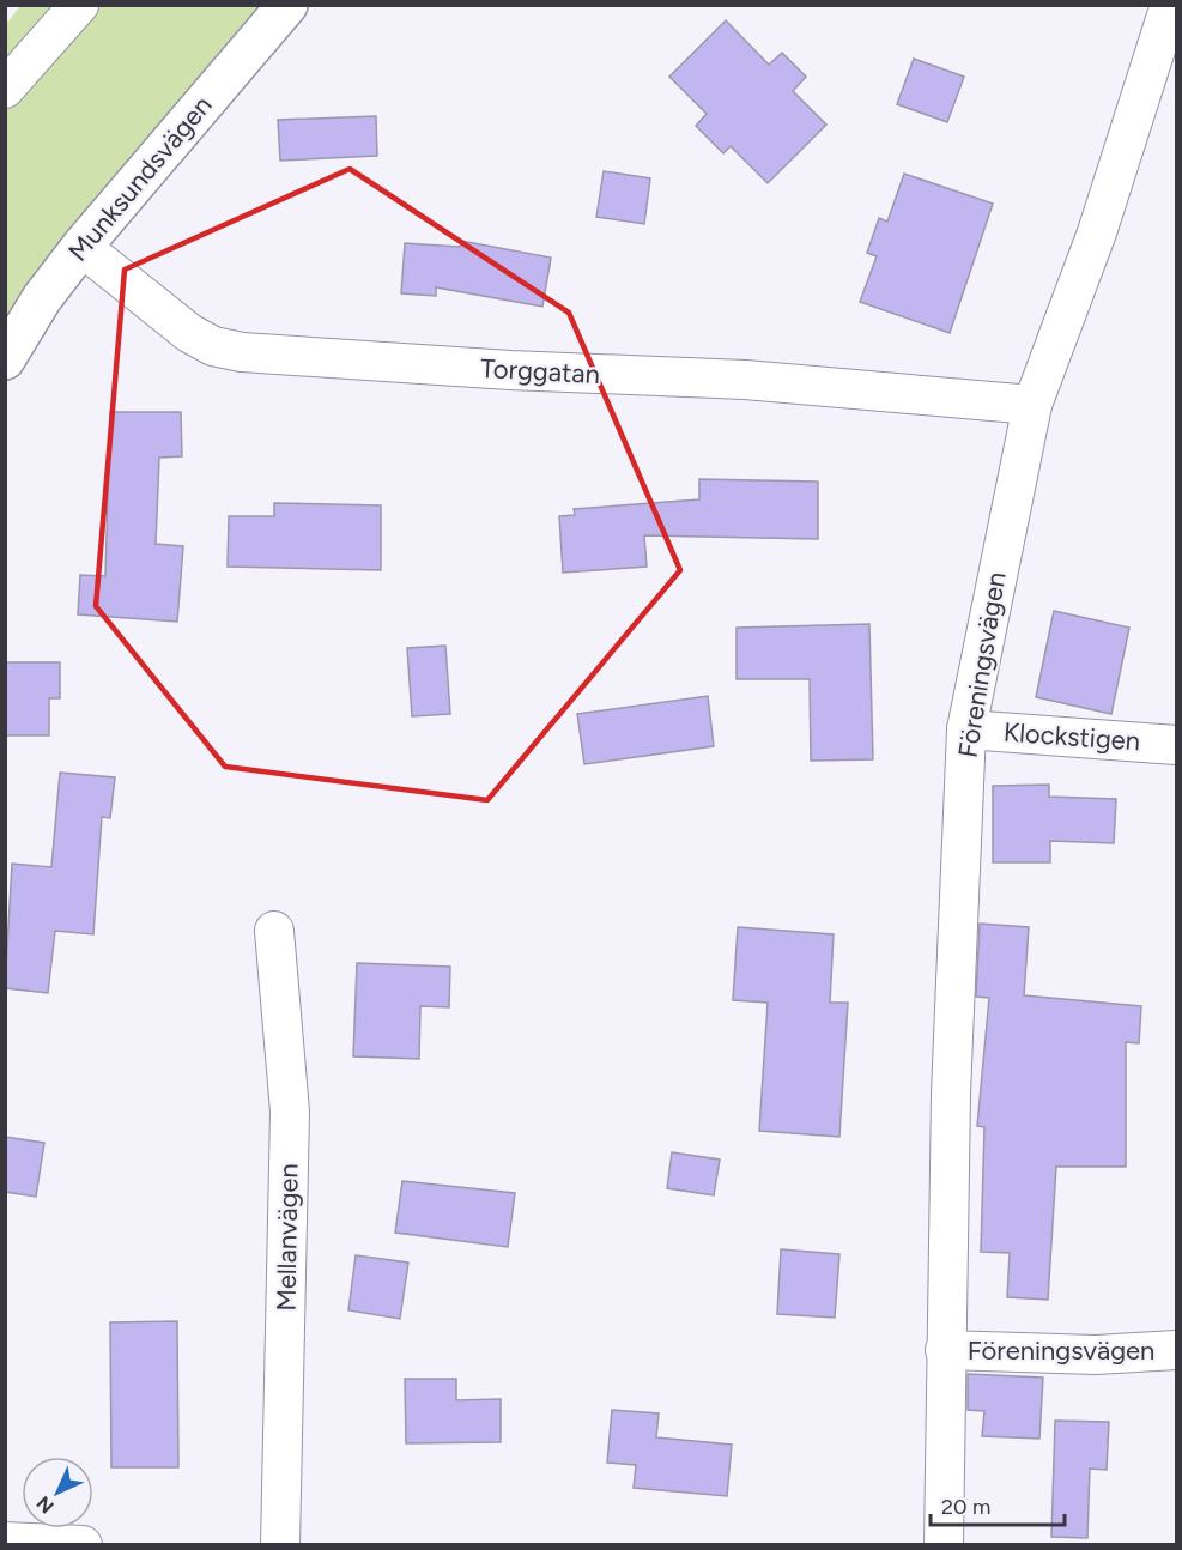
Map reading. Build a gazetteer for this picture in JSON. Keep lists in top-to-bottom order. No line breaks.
{"streets":{"street":["Munksundsvägen","Torggatan","Föreningsvägen","Klockstigen","Mellanvägen"]},"crossings":[["Munksundsvägen","Torggatan"],["Torggatan","Föreningsvägen"],["Föreningsvägen","Klockstigen"]],"scale_bar":"20 m","north":"bottom left"}
